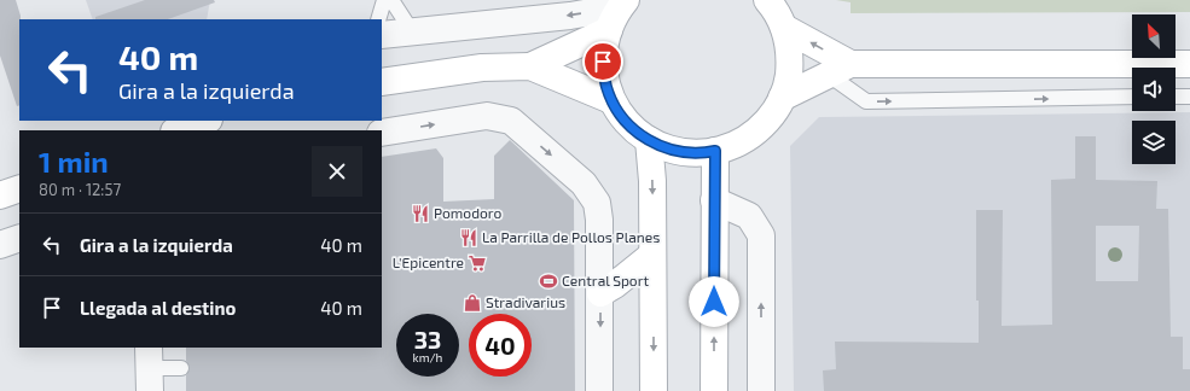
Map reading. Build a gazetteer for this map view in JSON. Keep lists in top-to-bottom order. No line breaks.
{"places":{"restaurant":["Pomodoro","La Parrilla de Pollos Planes"],"supermarket":["L'Epicentre"],"sports":["Central Sport"],"shop":["Stradivarius"]},"north":"top left","page":{"turn":["40 m","Gira a la izquierda"],"heading":["1 min","80 m · 12:57"],"list":[{"name":"Gira a la izquierda","value":"40 m"},{"name":"Llegada al destino","value":"40 m"}],"speed":"33 km/h","limit":"40"}}
